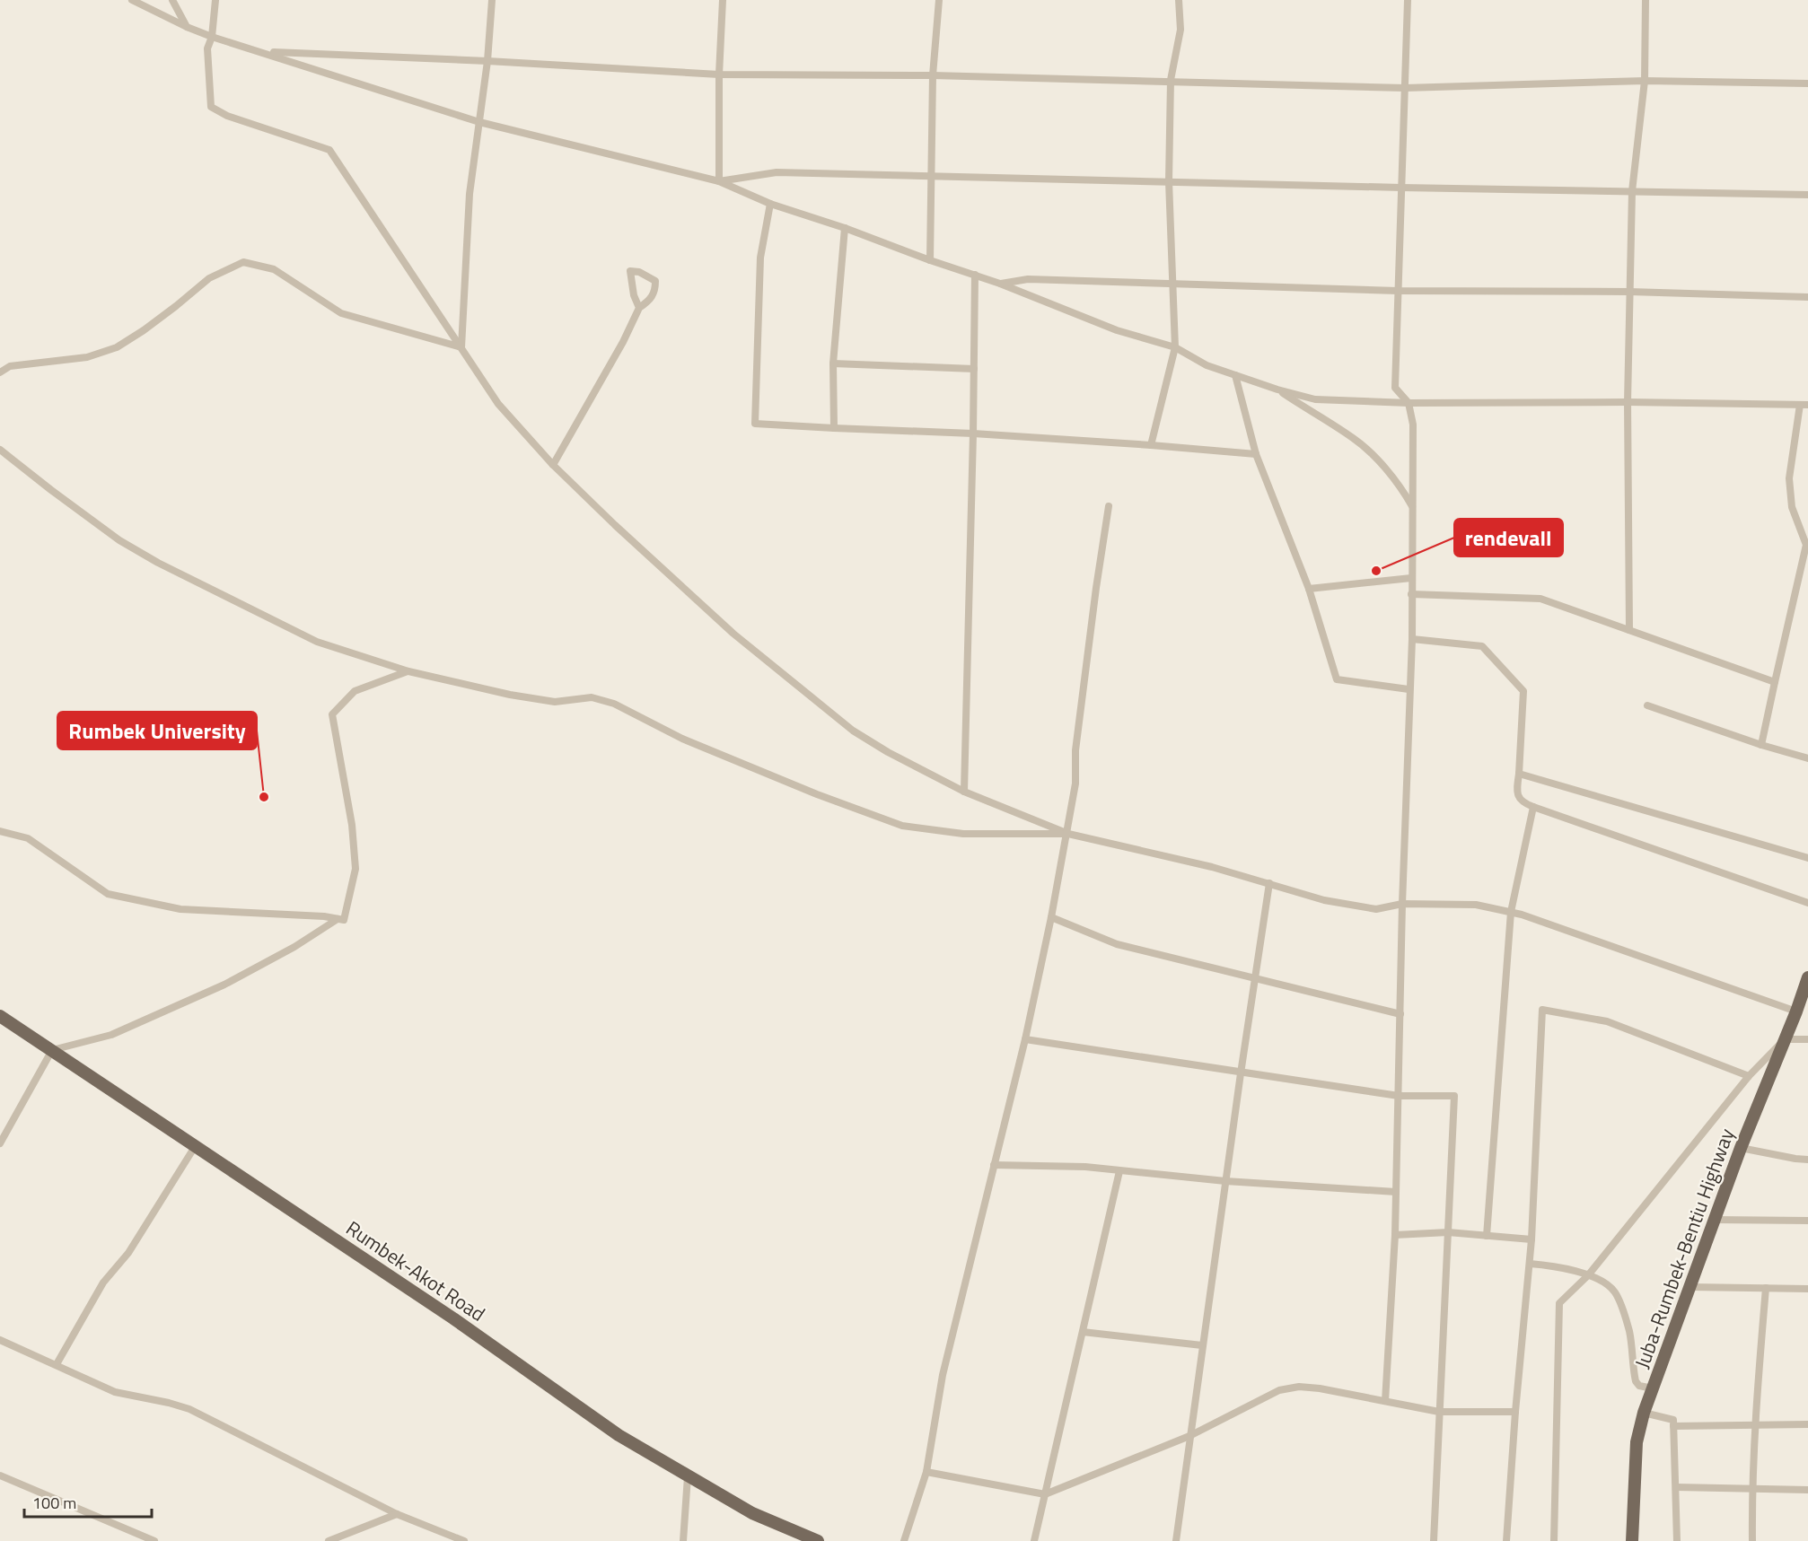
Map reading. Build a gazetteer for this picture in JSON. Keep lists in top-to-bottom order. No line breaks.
{"streets":{"main road":["Juba-Rumbek-Bentiu Highway","Rumbek-Akot Road"]},"places":["rendevall","Rumbek University"],"scale_bar":"100 m"}
